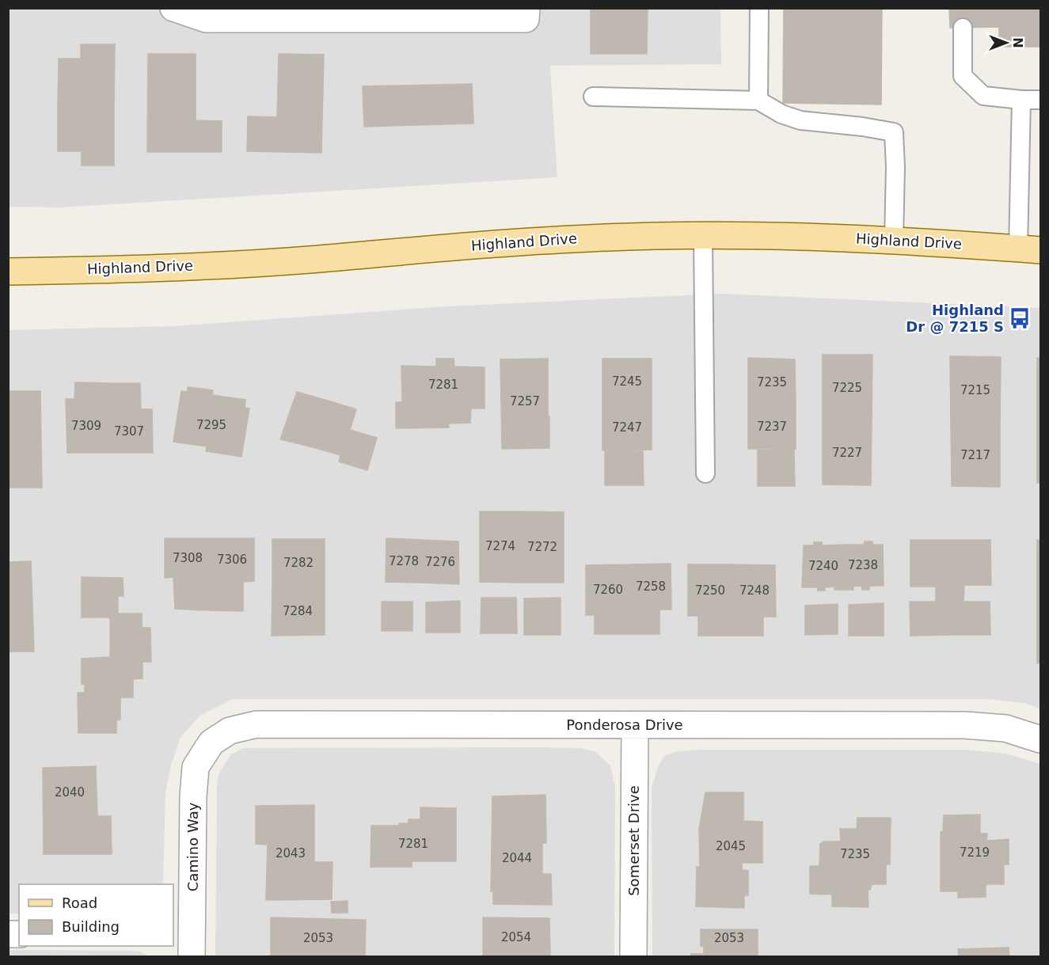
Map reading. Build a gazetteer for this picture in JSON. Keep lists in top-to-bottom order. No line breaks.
{"streets":{"main road":["Highland Drive"],"street":["Ponderosa Drive","Somerset Drive","Camino Way"]},"crossings":[["Ponderosa Drive","Somerset Drive"],["Ponderosa Drive","Camino Way"]],"places":{"bus stop":["Highland Dr @ 7215 S"]},"house_numbers":["7245","7235","7281","7225","7215","7257","7295","7309","7237","7247","7307","7227","7217","7274","7272","7308","7306","7278","7276","7282","7238","7240","7258","7260","7250","7248","7284","2040","7281","2045","7219","2043","7235","2044","2054","2053","2053"],"legend":["Road","Building"],"north":"right"}
